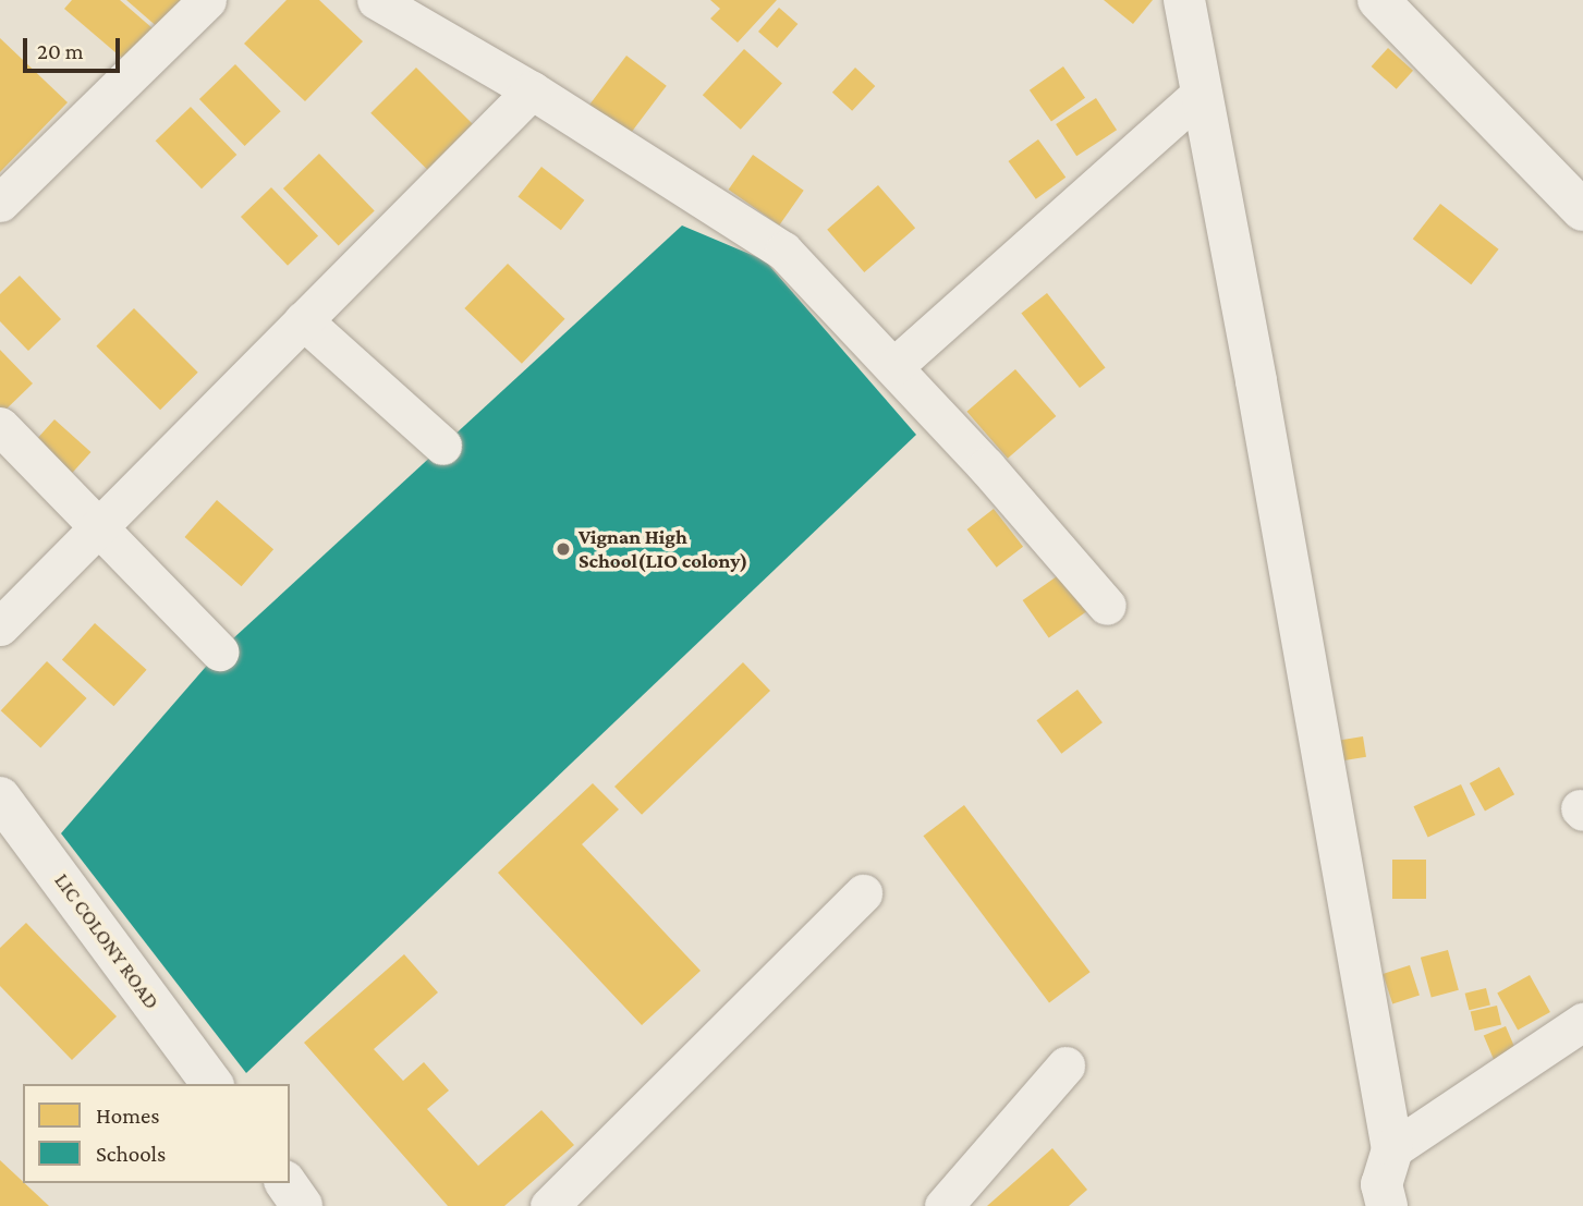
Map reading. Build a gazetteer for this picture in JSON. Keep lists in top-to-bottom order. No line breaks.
{"streets":{"street":["LIC COLONY ROAD"]},"places":["Vignan High School(LIO colony)"],"legend":["Homes","Schools"],"scale_bar":"20 m"}
